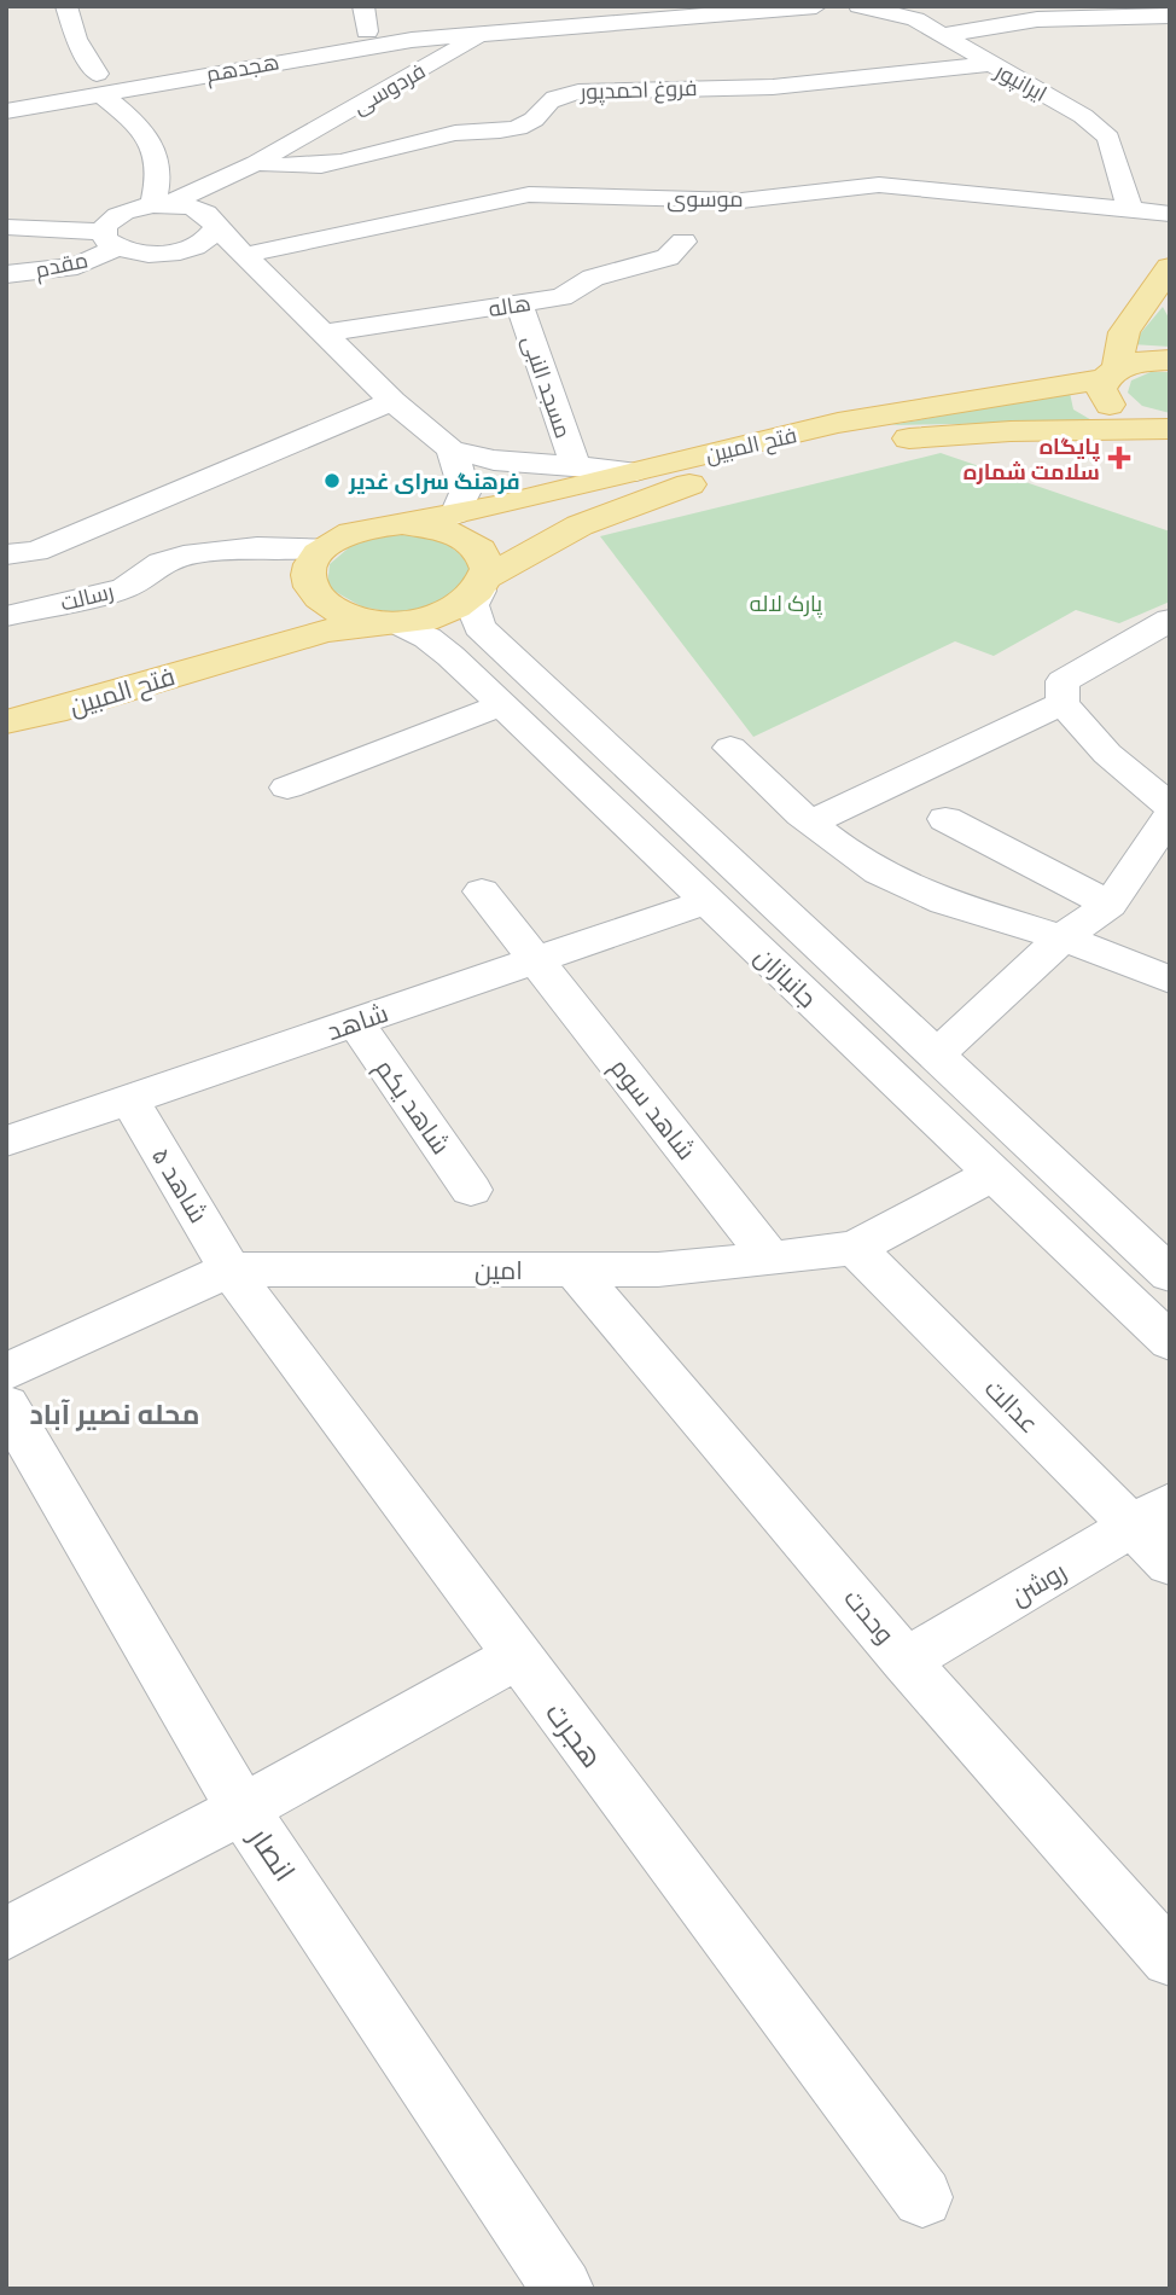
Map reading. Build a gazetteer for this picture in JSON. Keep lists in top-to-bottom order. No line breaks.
{"streets":{"main road":["فتح المبین"],"street":["هجدهم","ایرانپور","فردوسی","فروغ احمدپور","موسوی","مقدم","هاله","مسجد النبی","رسالت","جانبازان","شاهد","شاهد یکم","شاهد سوم","شاهد ۵","امین","عدالت","روشن","وحدت","هجرت","انصار"]},"crossings":[["هجدهم","فردوسی"],["ایرانپور","فروغ احمدپور"],["ایرانپور","موسوی"],["فردوسی","فروغ احمدپور"],["فردوسی","مقدم"],["هاله","مسجد النبی"],["فتح المبین","رسالت"],["فتح المبین","جانبازان"],["رسالت","جانبازان"],["جانبازان","شاهد"],["جانبازان","امین"],["شاهد","شاهد یکم"],["شاهد","شاهد سوم"],["شاهد","شاهد ۵"],["شاهد سوم","امین"],["شاهد ۵","امین"],["شاهد ۵","هجرت"],["امین","عدالت"],["امین","وحدت"],["امین","هجرت"],["عدالت","روشن"],["روشن","وحدت"]],"districts":["محله نصیر آباد"],"parks":["پارک لاله"],"places":{"health":["پایگاه سلامت شماره"],"other":["فرهنگ سرای غدیر"]}}
